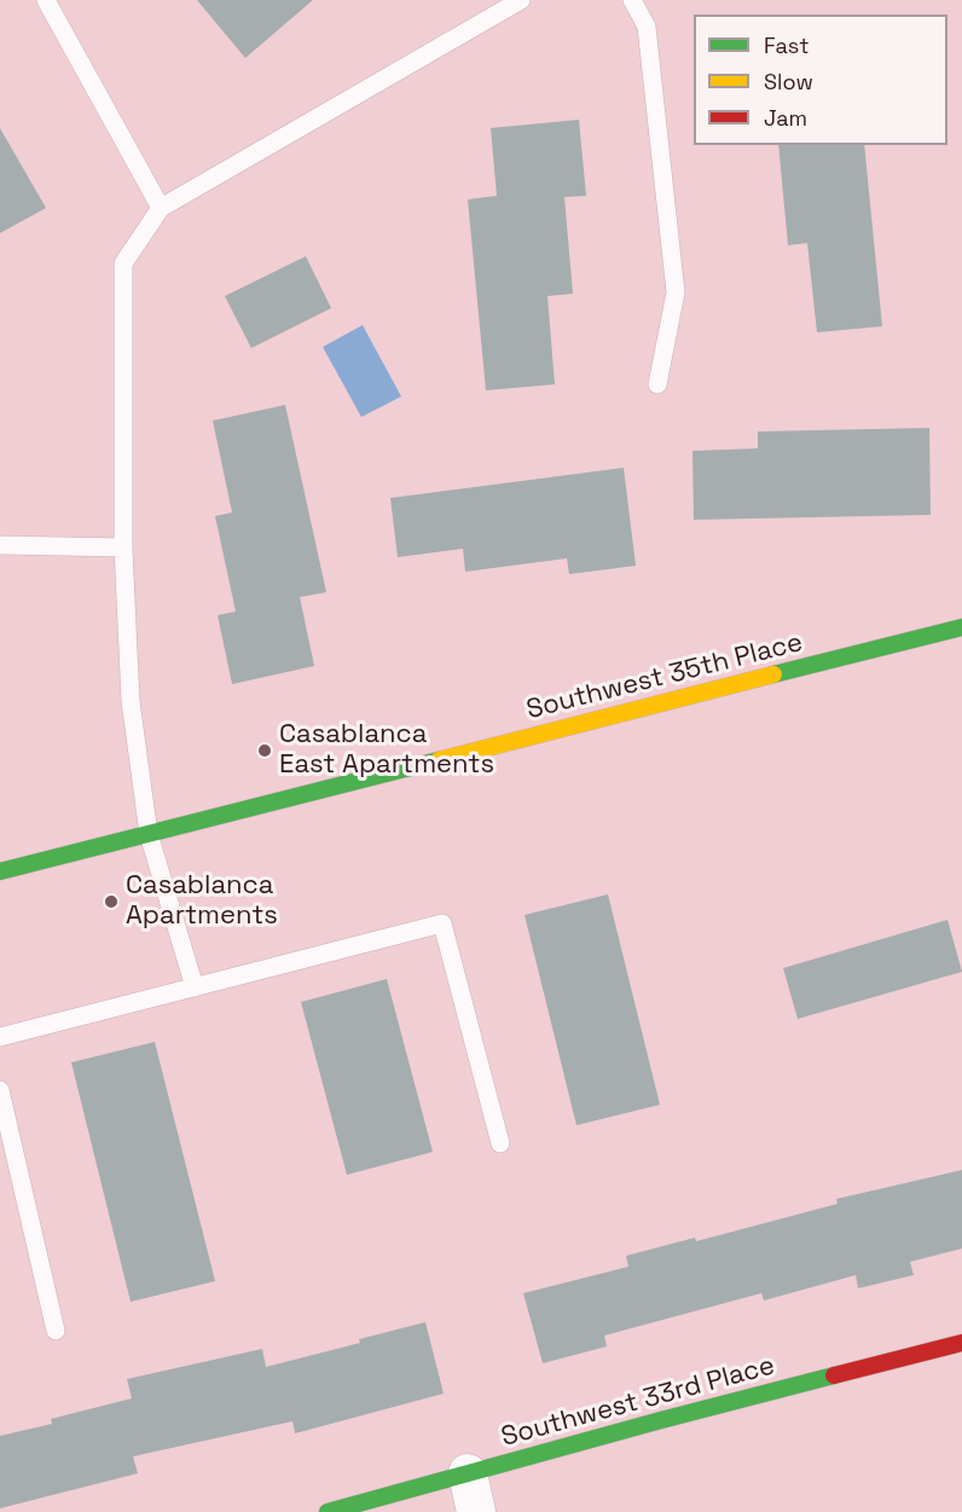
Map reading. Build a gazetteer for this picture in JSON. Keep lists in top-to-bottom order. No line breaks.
{"streets":{"street":["Southwest 35th Place","Southwest 33rd Place"]},"places":["Casablanca East Apartments","Casablanca Apartments"],"legend":["Fast","Slow","Jam"]}
